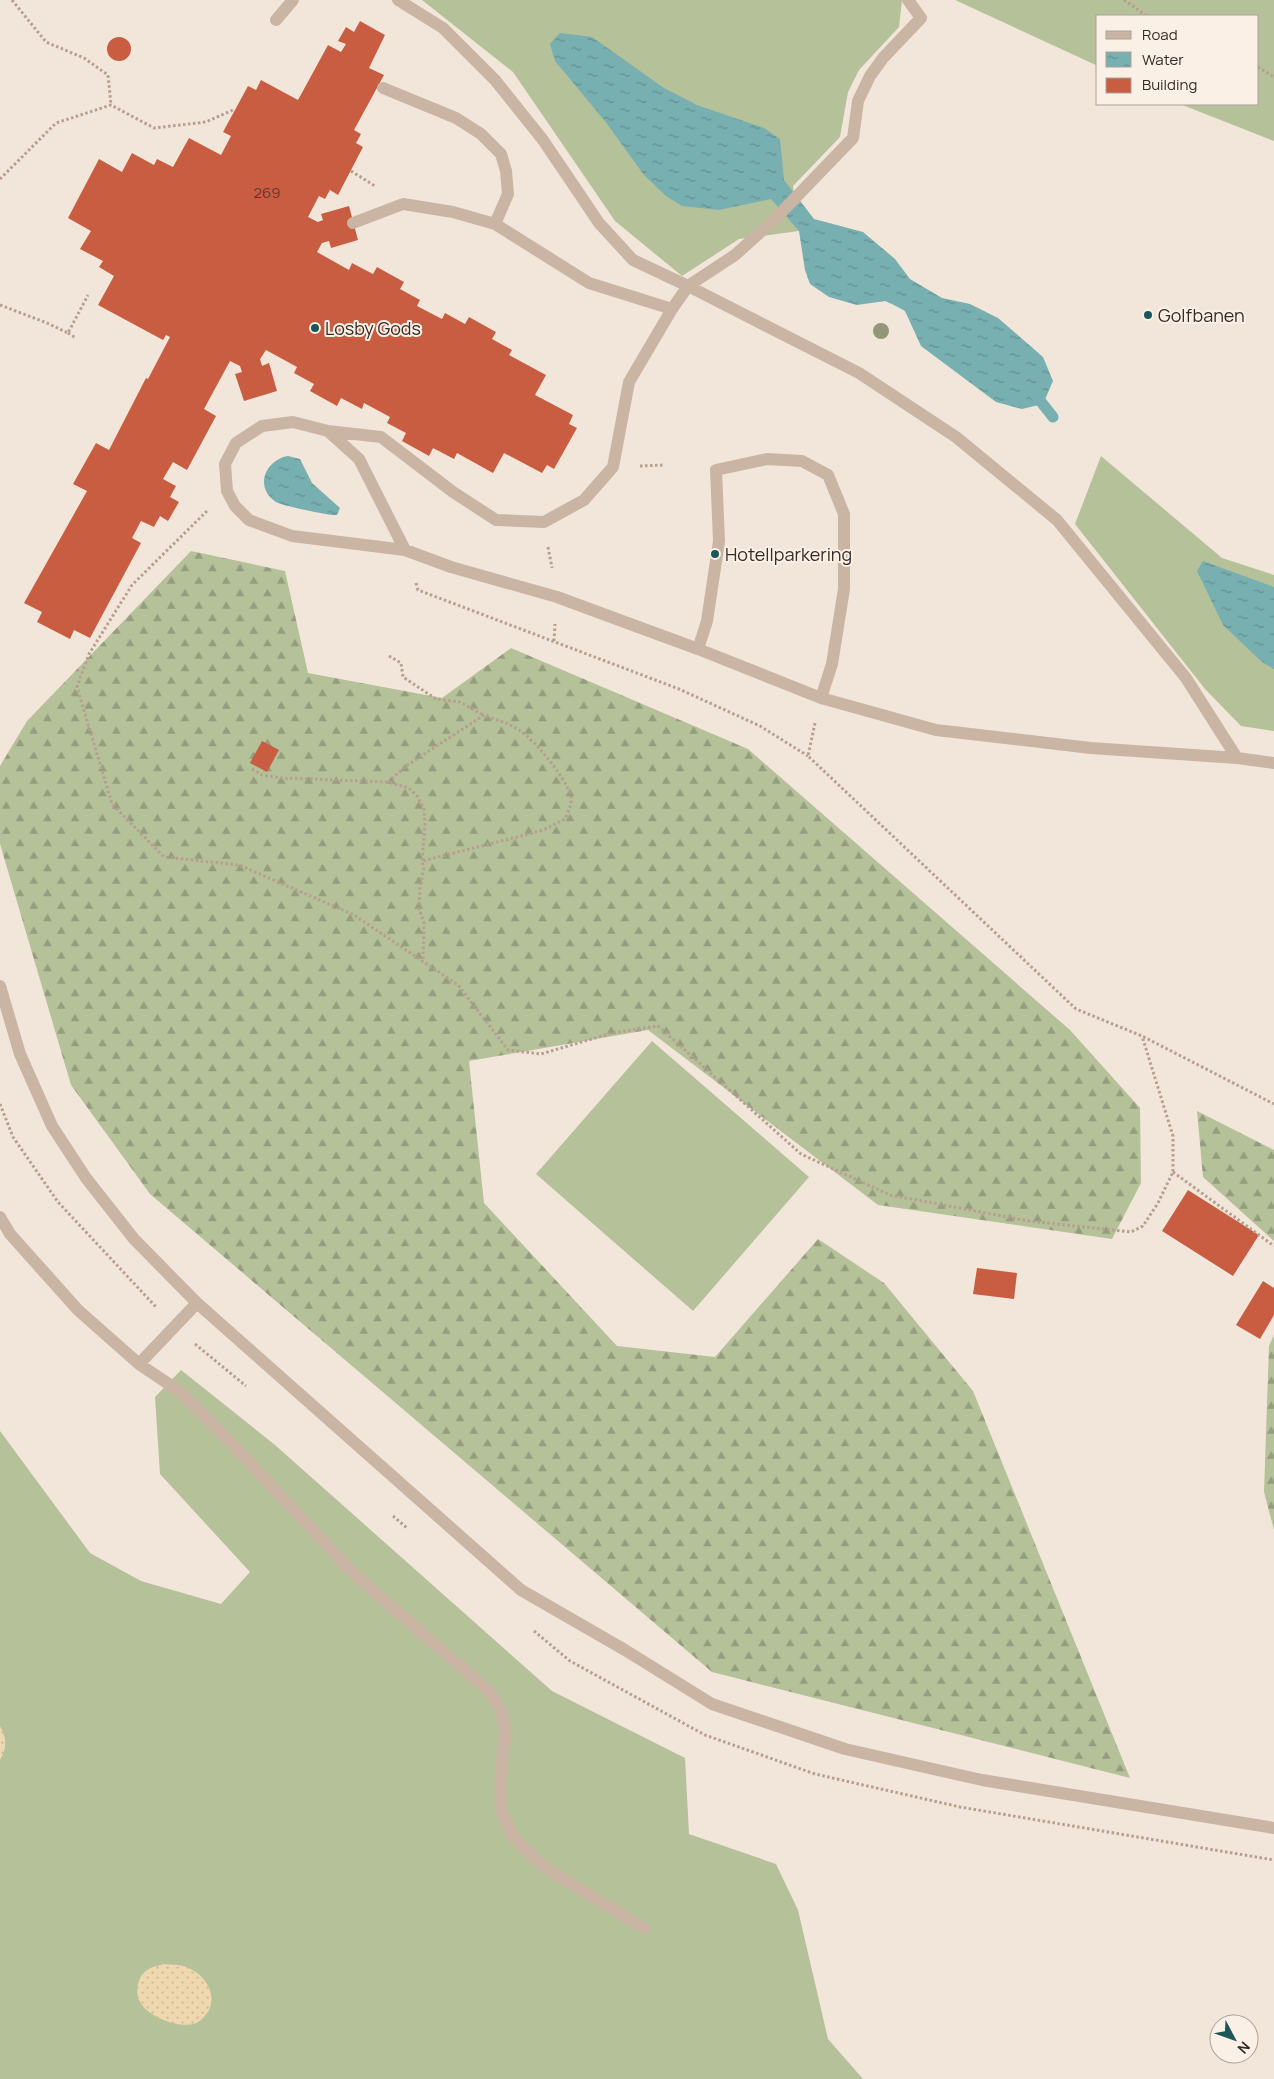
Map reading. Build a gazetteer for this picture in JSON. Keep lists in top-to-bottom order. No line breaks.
{"places":["Golfbanen","Losby Gods","Hotellparkering"],"house_numbers":["269"],"legend":["Road","Water","Building"],"north":"bottom right"}
